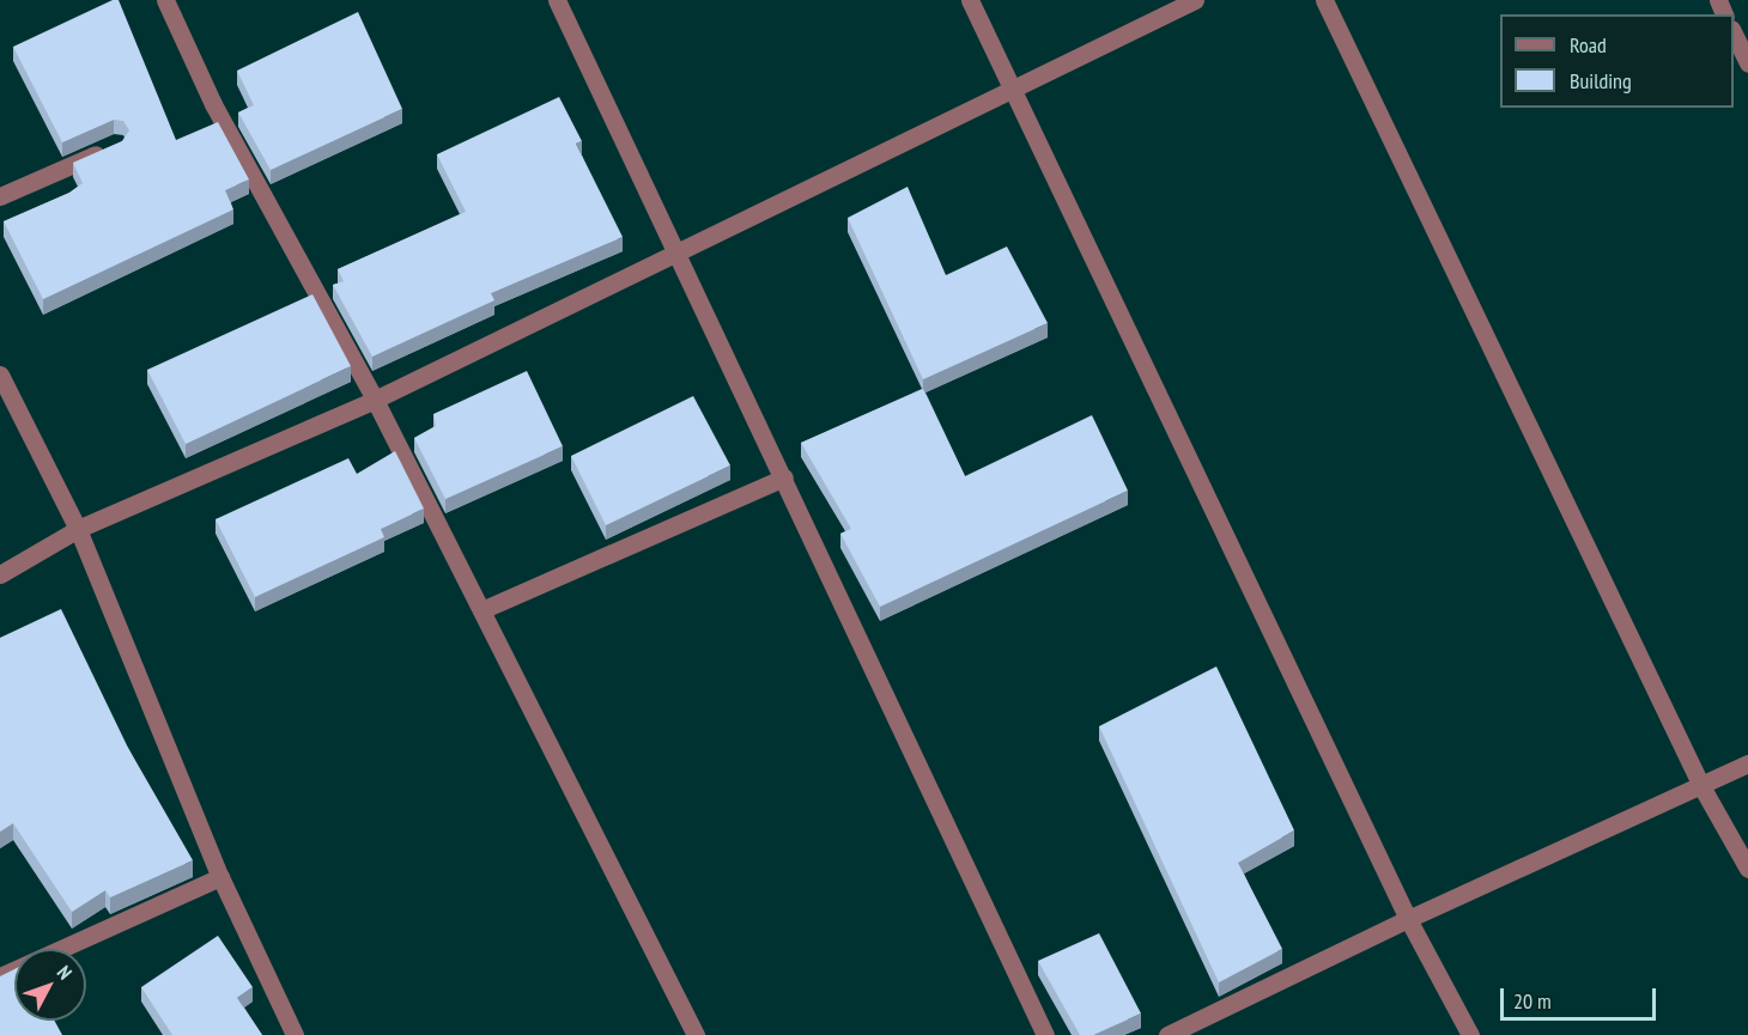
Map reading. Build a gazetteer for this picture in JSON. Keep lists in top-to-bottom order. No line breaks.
{"legend":["Road","Building"],"scale_bar":"20 m","north":"top right"}
